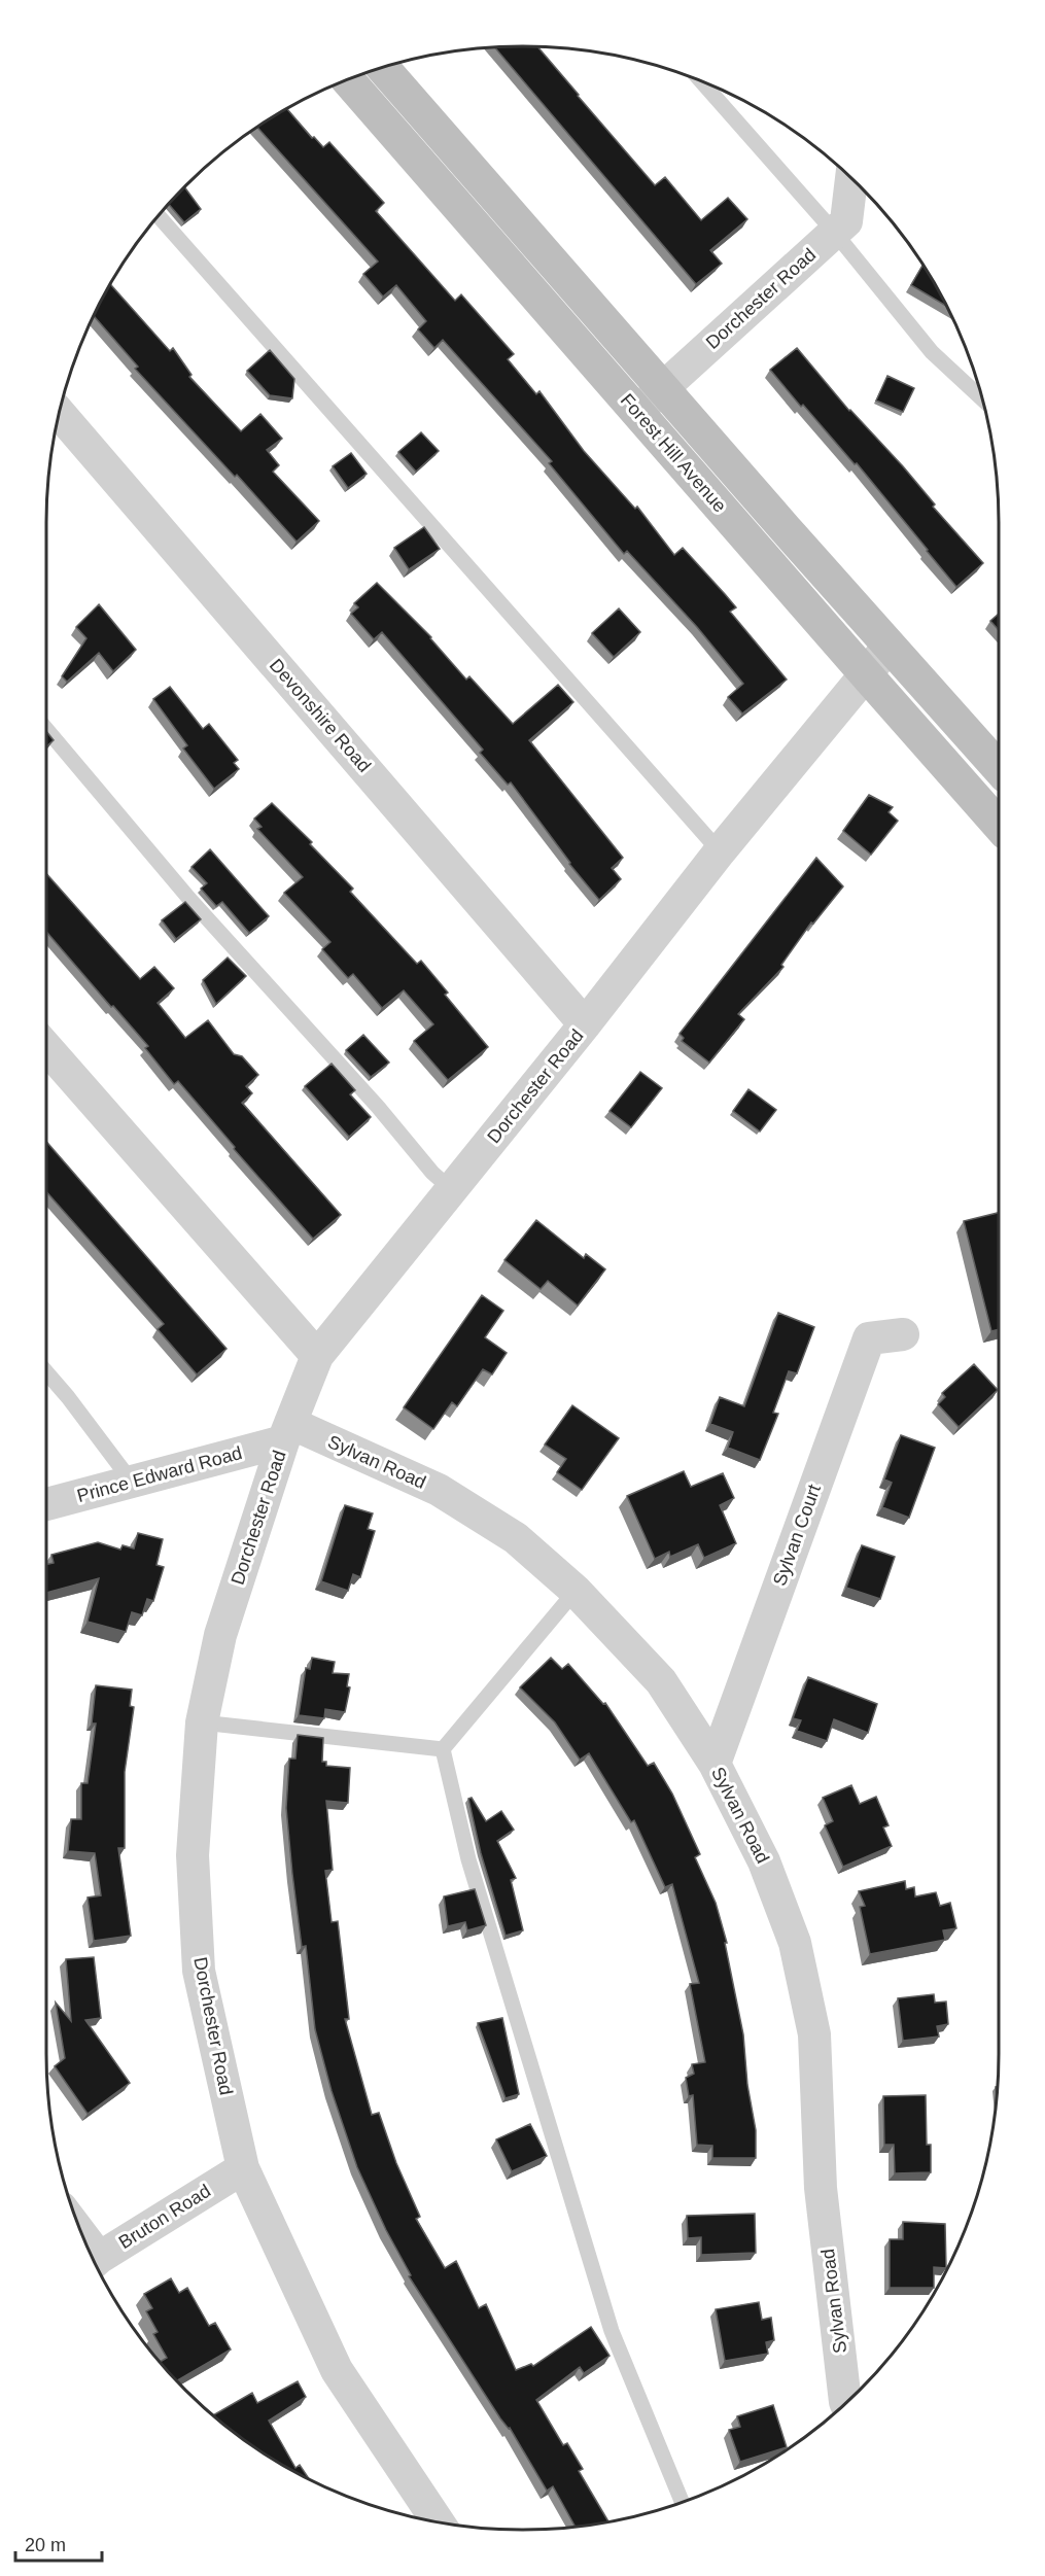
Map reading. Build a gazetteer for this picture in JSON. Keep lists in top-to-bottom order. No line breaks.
{"streets":{"main road":["Forest Hill Avenue"],"street":["Dorchester Road","Devonshire Road","Sylvan Road","Prince Edward Road","Sylvan Court","Bruton Road"]},"crossings":[["Dorchester Road","Forest Hill Avenue"],["Dorchester Road","Devonshire Road"],["Dorchester Road","Sylvan Road"],["Dorchester Road","Prince Edward Road"],["Dorchester Road","Bruton Road"],["Sylvan Road","Prince Edward Road"],["Sylvan Road","Sylvan Court"]],"scale_bar":"20 m"}
